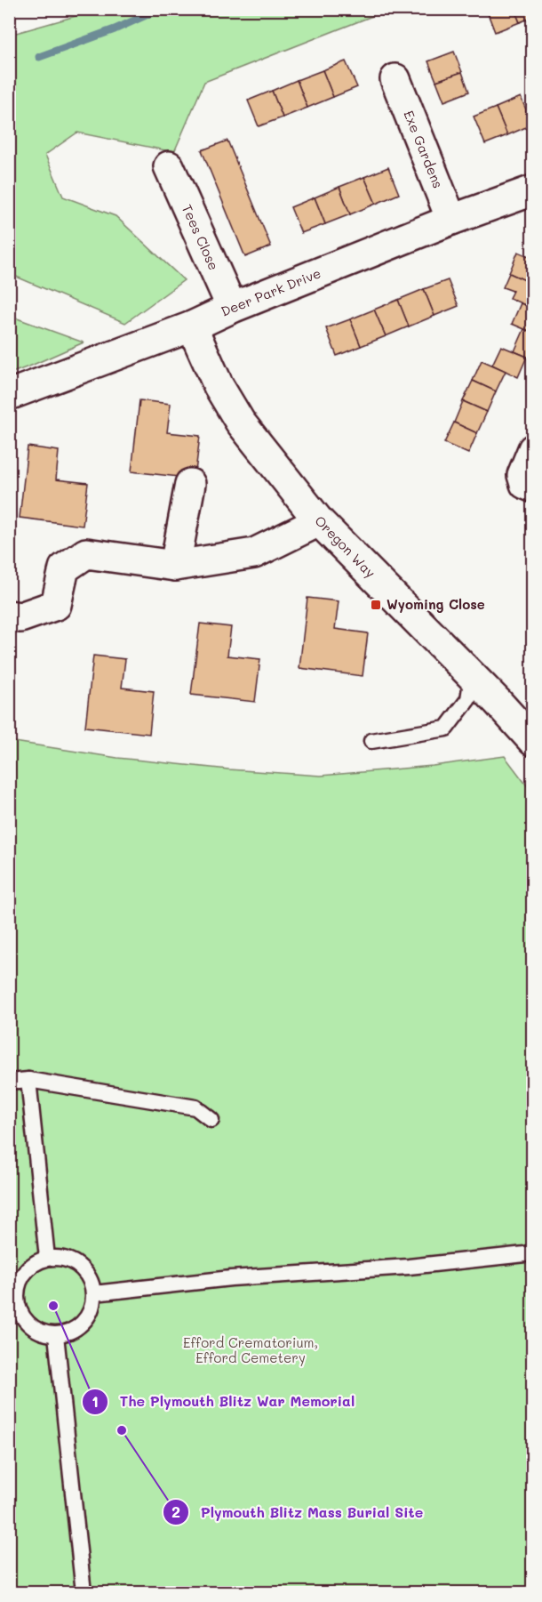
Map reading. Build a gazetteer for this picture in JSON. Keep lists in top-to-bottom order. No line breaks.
{"streets":{"street":["Exe Gardens","Tees Close","Deer Park Drive","Oregon Way"]},"crossings":[["Exe Gardens","Deer Park Drive"],["Tees Close","Deer Park Drive"],["Deer Park Drive","Oregon Way"]],"parks":["Efford Crematorium, Efford Cemetery"],"places":{"transit":["Wyoming Close"],"other":["The Plymouth Blitz War Memorial","Plymouth Blitz Mass Burial Site"]}}
